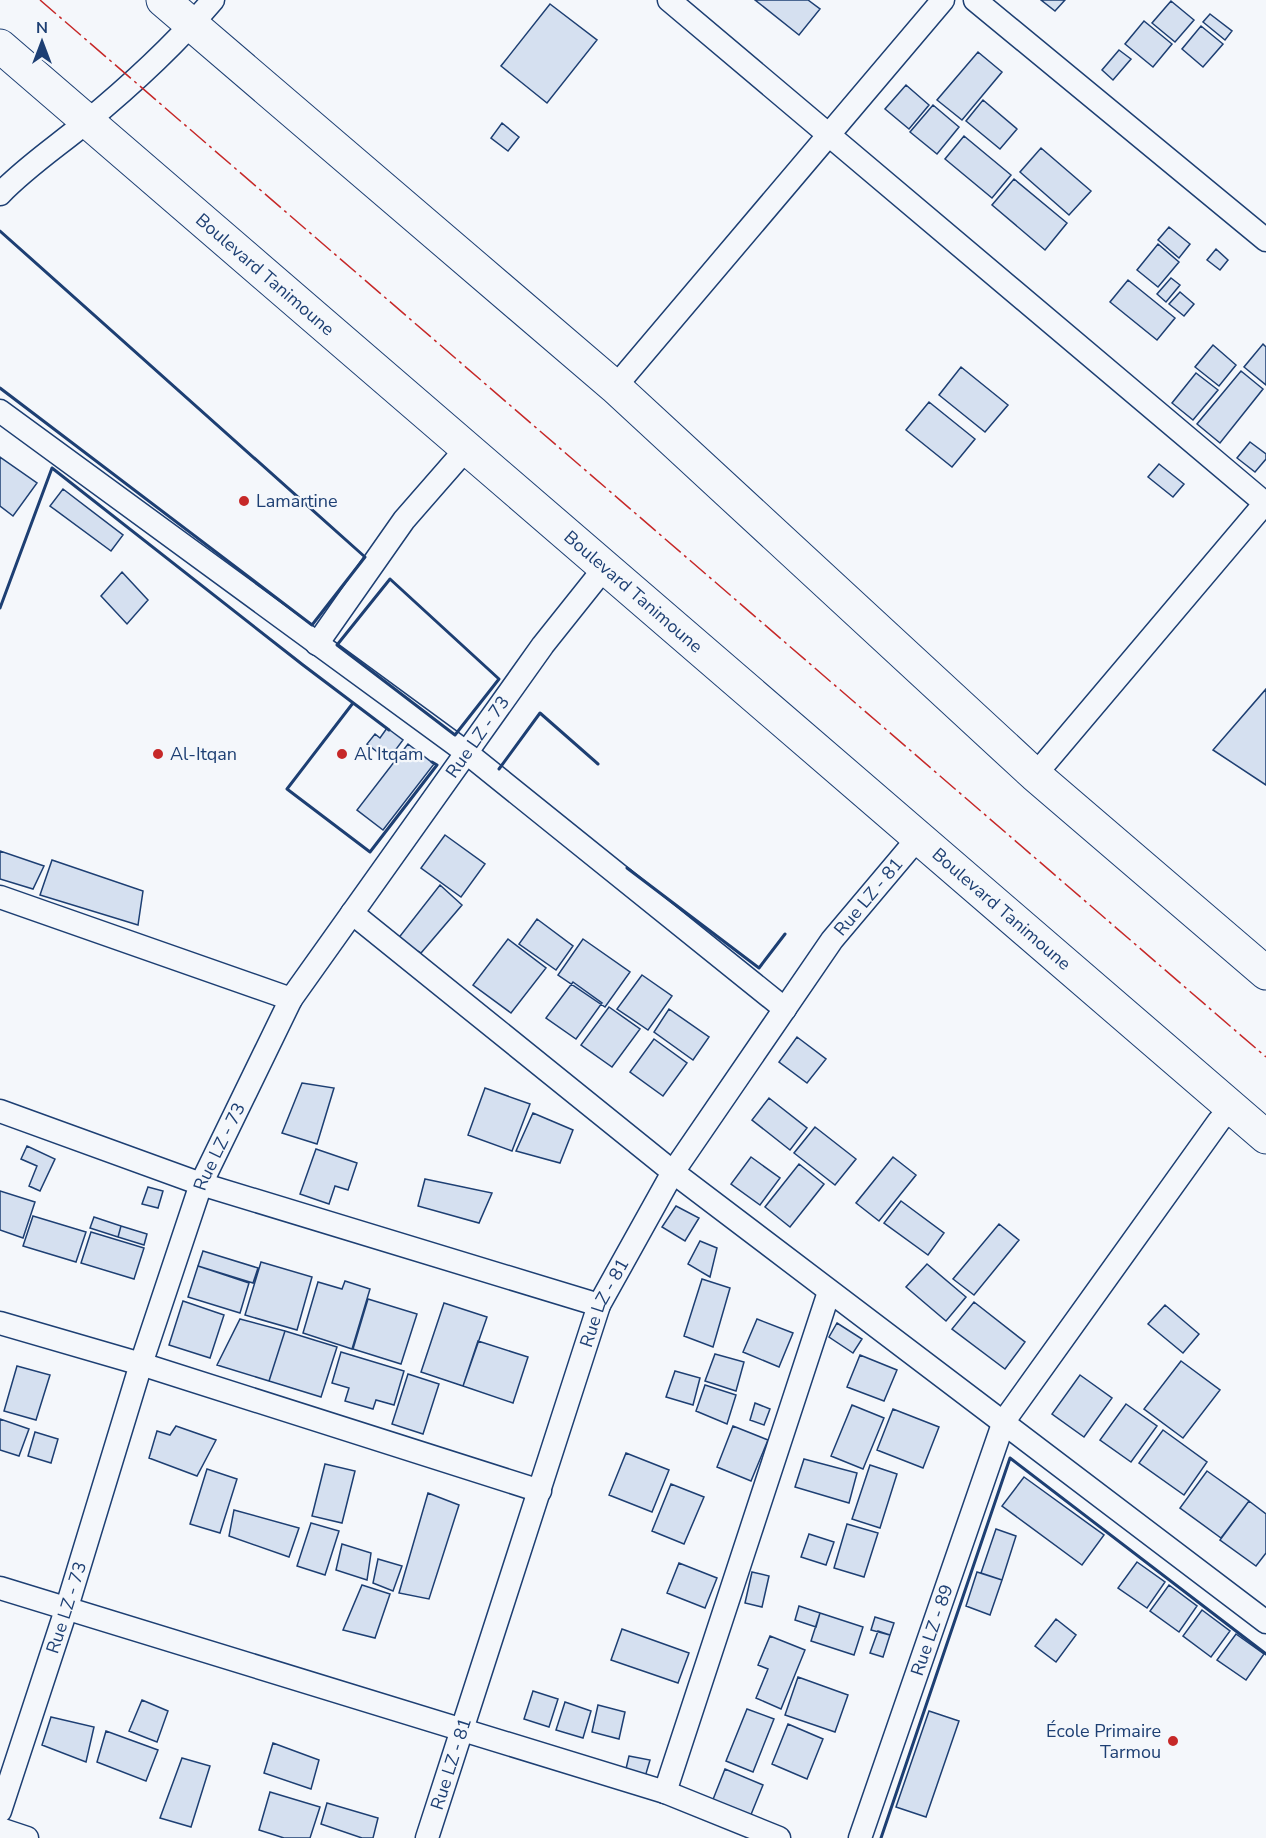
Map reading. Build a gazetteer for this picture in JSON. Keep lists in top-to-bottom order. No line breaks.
{"streets":{"main road":["Boulevard Tanimoune"],"street":["Rue LZ - 73","Rue LZ - 81","Rue LZ - 89"]},"crossings":[["Boulevard Tanimoune","Rue LZ - 73"],["Boulevard Tanimoune","Rue LZ - 81"],["Boulevard Tanimoune","Rue LZ - 89"]],"places":["Lamartine","Al-Itqan","Al Itqam","École Primaire Tarmou"],"north":"top"}
